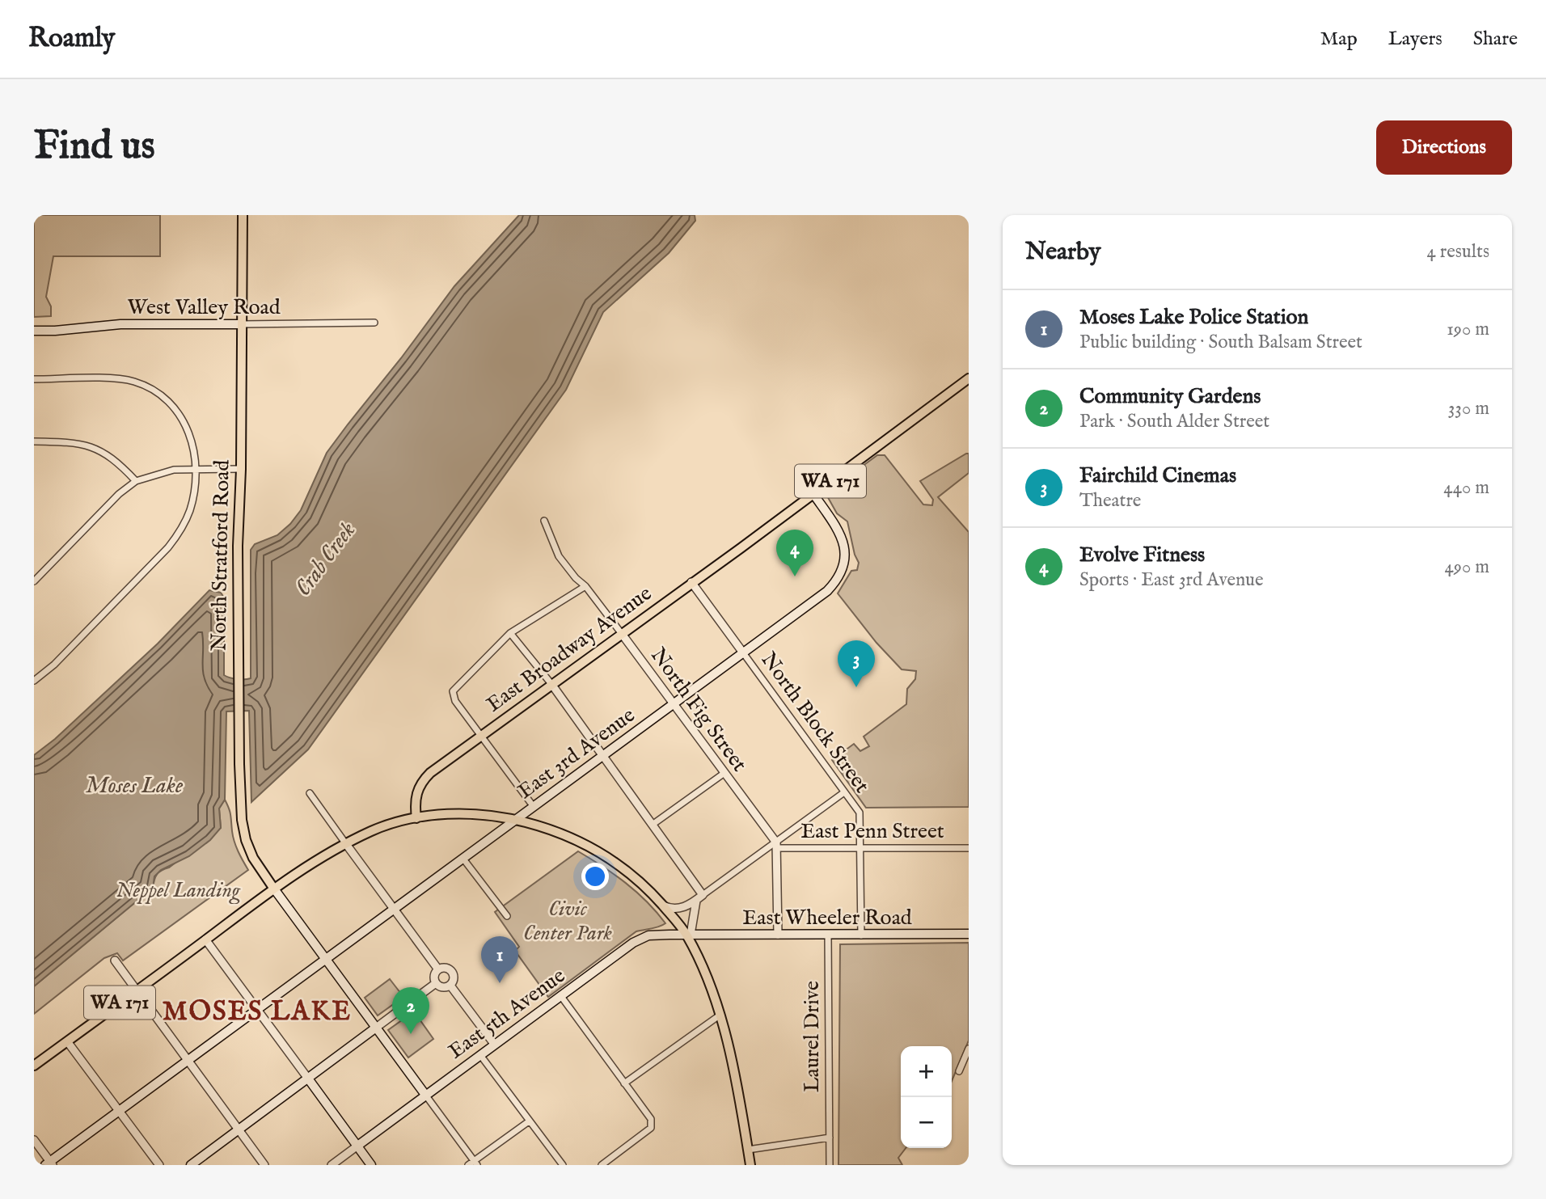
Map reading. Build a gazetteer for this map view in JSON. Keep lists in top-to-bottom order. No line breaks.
{"streets":{"main road":["West Valley Road","WA 171","North Stratford Road","East Broadway Avenue","East 3rd Avenue","East Wheeler Road","East 5th Avenue"],"street":["North Fig Street","North Block Street","East Penn Street","Laurel Drive"]},"crossings":[["West Valley Road","North Stratford Road"],["WA 171","North Stratford Road"],["WA 171","East Broadway Avenue"],["East Broadway Avenue","North Fig Street"],["East Broadway Avenue","North Block Street"],["East Broadway Avenue","East 3rd Avenue"],["North Fig Street","East 3rd Avenue"],["North Fig Street","East Penn Street"],["North Block Street","East 3rd Avenue"],["North Block Street","East Penn Street"],["North Block Street","East Wheeler Road"],["East Wheeler Road","East 5th Avenue"],["East Wheeler Road","Laurel Drive"]],"districts":["MOSES LAKE"],"water":["Crab Creek","Moses Lake"],"parks":["Neppel Landing","Civic Center Park"],"page":{"header":"Roamly","nav":["Map","Layers","Share"],"buttons":"Directions","title":"Find us","heading":["Nearby","4 results"],"list":[{"mark":"1","name":"Moses Lake Police Station","note":"Public building · South Balsam Street","value":"190 m"},{"mark":"2","name":"Community Gardens","note":"Park · South Alder Street","value":"330 m"},{"mark":"3","name":"Fairchild Cinemas","note":"Theatre","value":"440 m"},{"mark":"4","name":"Evolve Fitness","note":"Sports · East 3rd Avenue","value":"490 m"}],"pins":["4","3","1","2"],"map_buttons":["+","−"]}}
